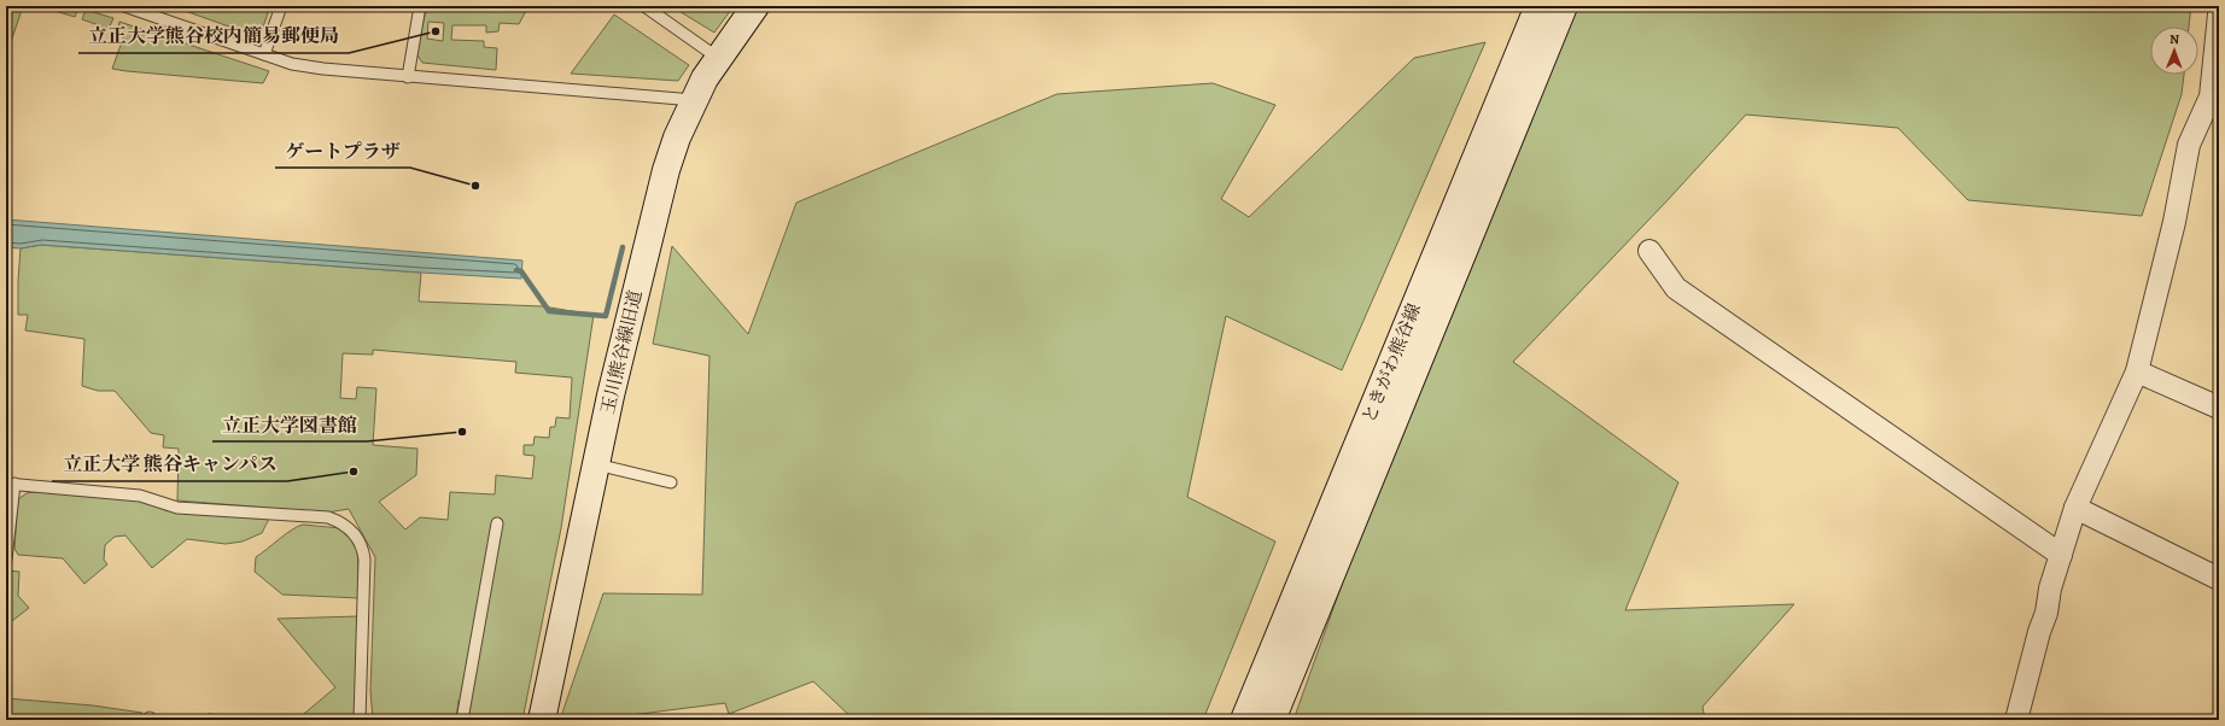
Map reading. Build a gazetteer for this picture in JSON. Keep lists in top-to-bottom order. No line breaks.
{"streets":{"main road":["玉川熊谷線旧道","ときがわ熊谷線"]},"places":["立正大学熊谷校内簡易郵便局","ゲートプラザ","立正大学図書館","立正大学 熊谷キャンパス"],"north":"top"}
